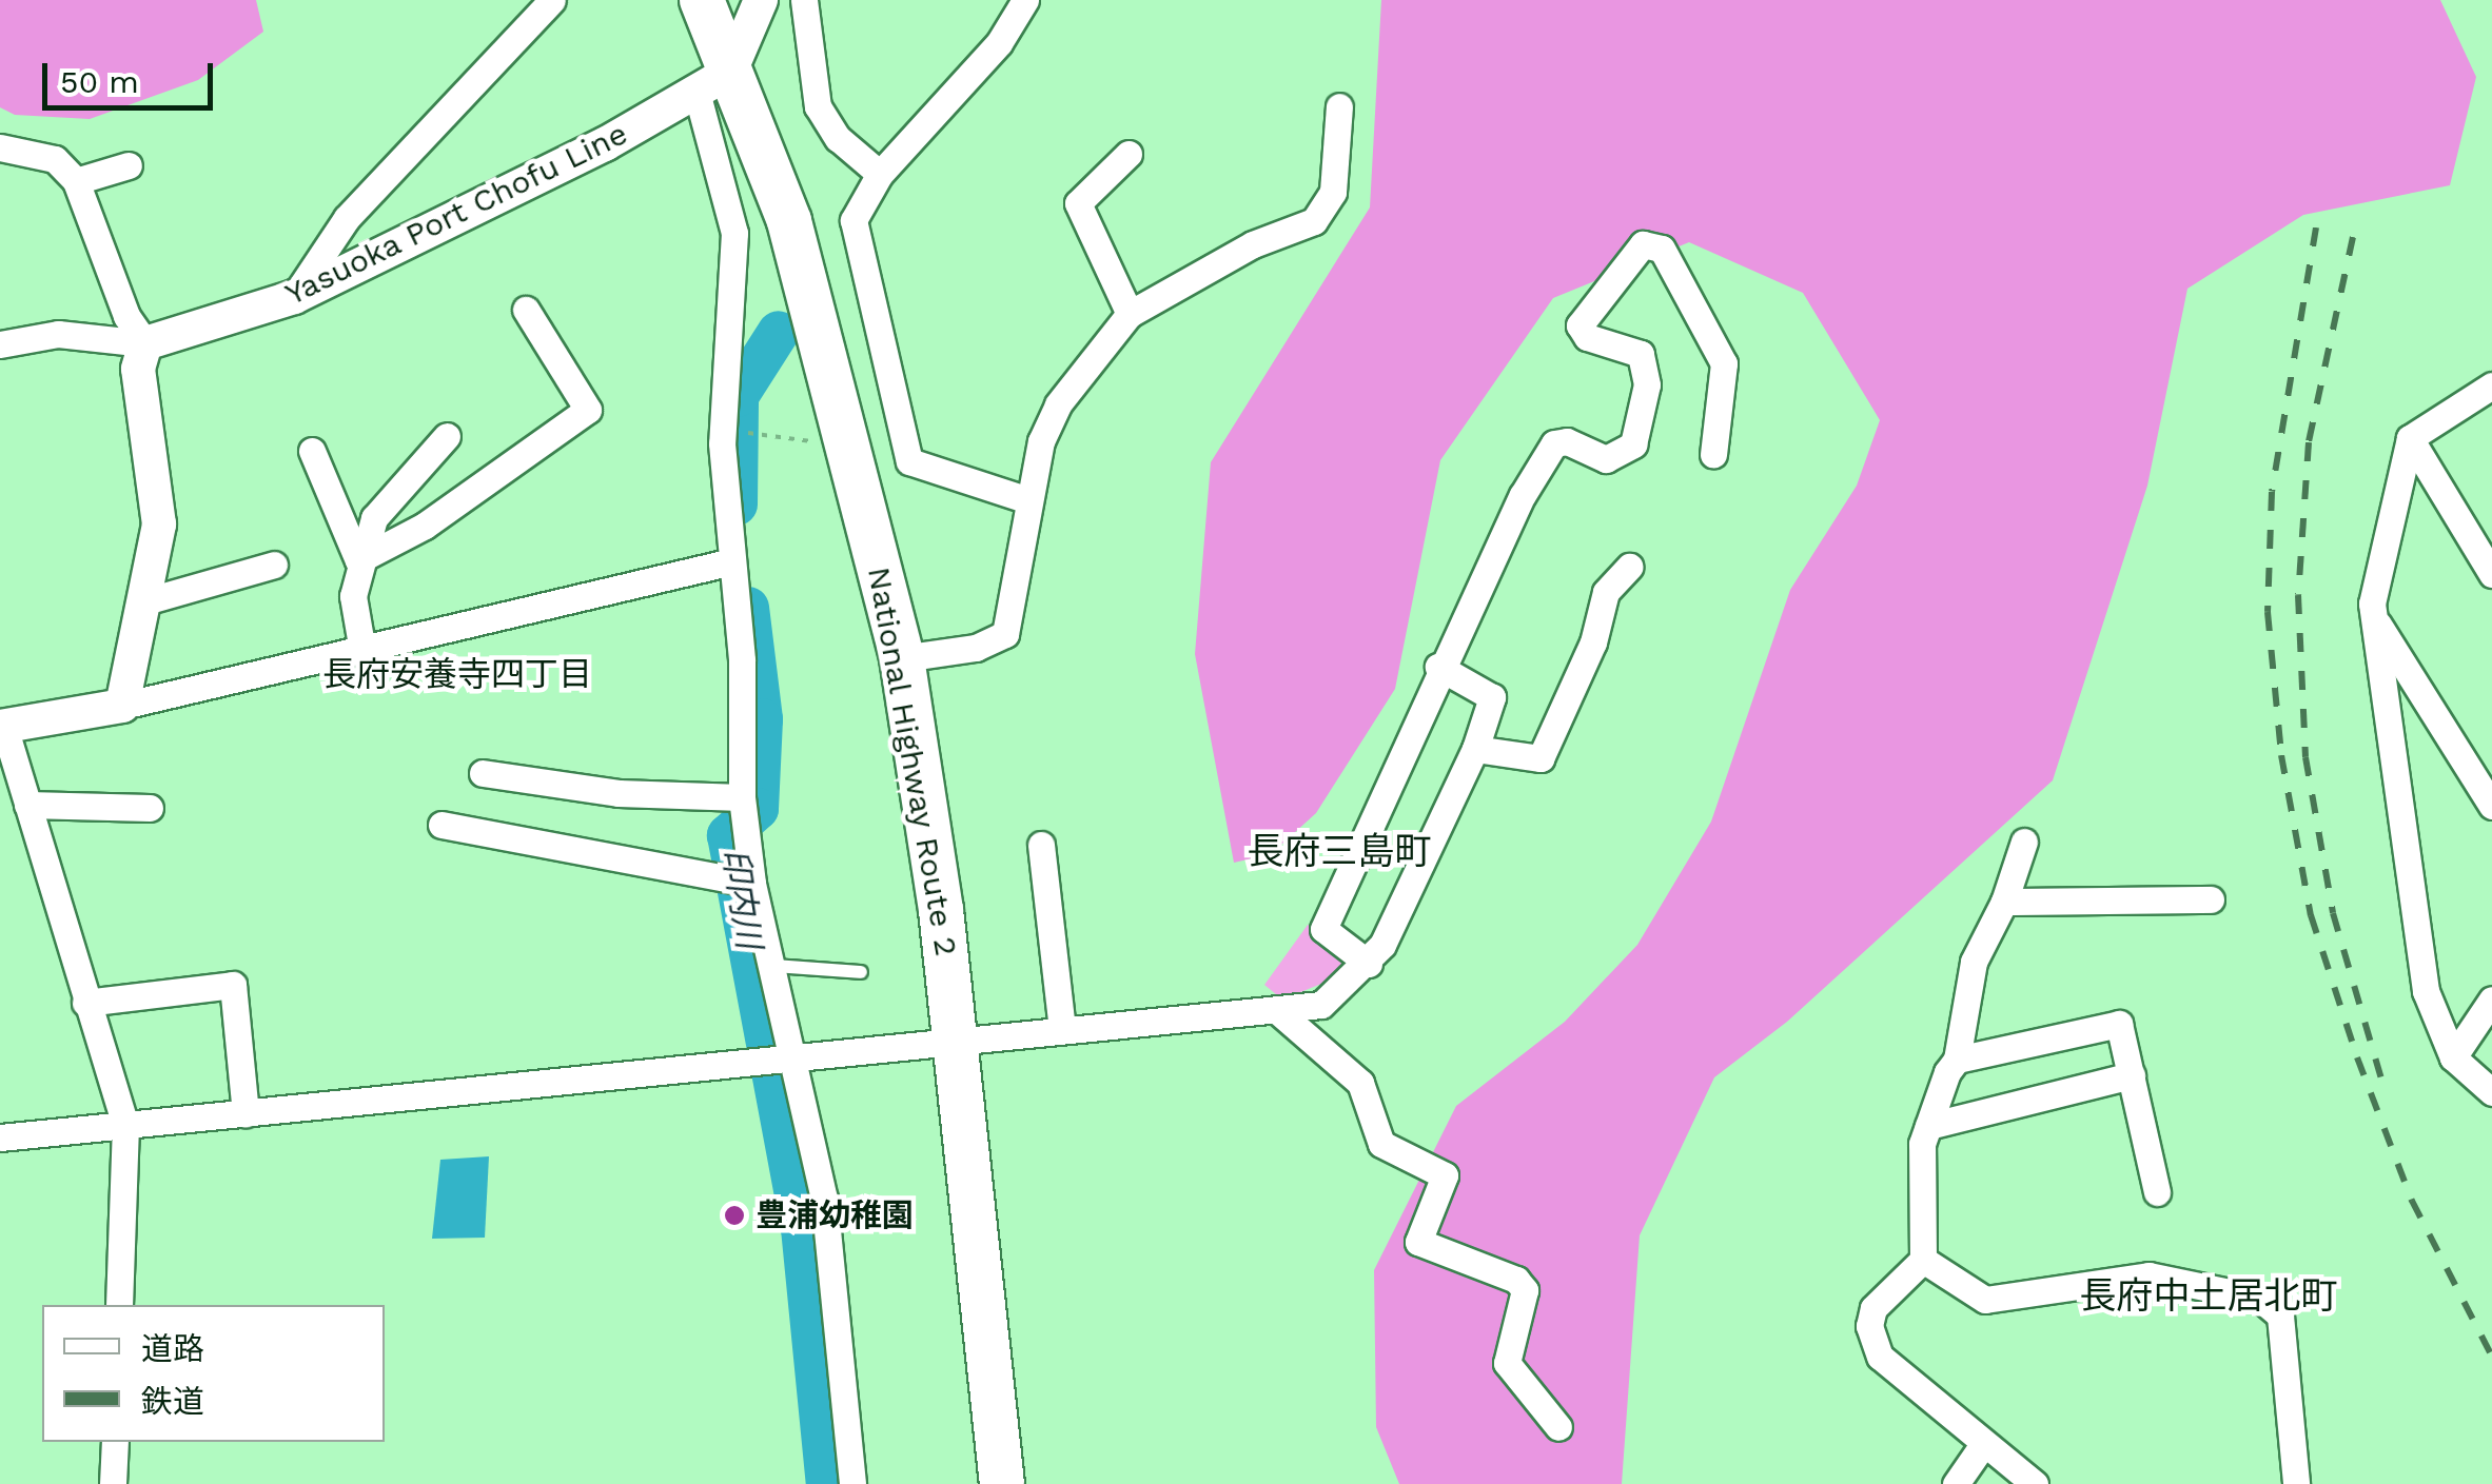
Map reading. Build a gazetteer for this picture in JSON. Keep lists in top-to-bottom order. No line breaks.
{"streets":{"highway":["National Highway Route 2"],"main road":["Yasuoka Port Chofu Line"]},"crossings":[["Yasuoka Port Chofu Line","National Highway Route 2"]],"districts":["長府安養寺四丁目","長府三島町","長府中土居北町"],"water":["印内川"],"places":["豊浦幼稚園"],"legend":["道路","鉄道"],"scale_bar":"50 m"}
